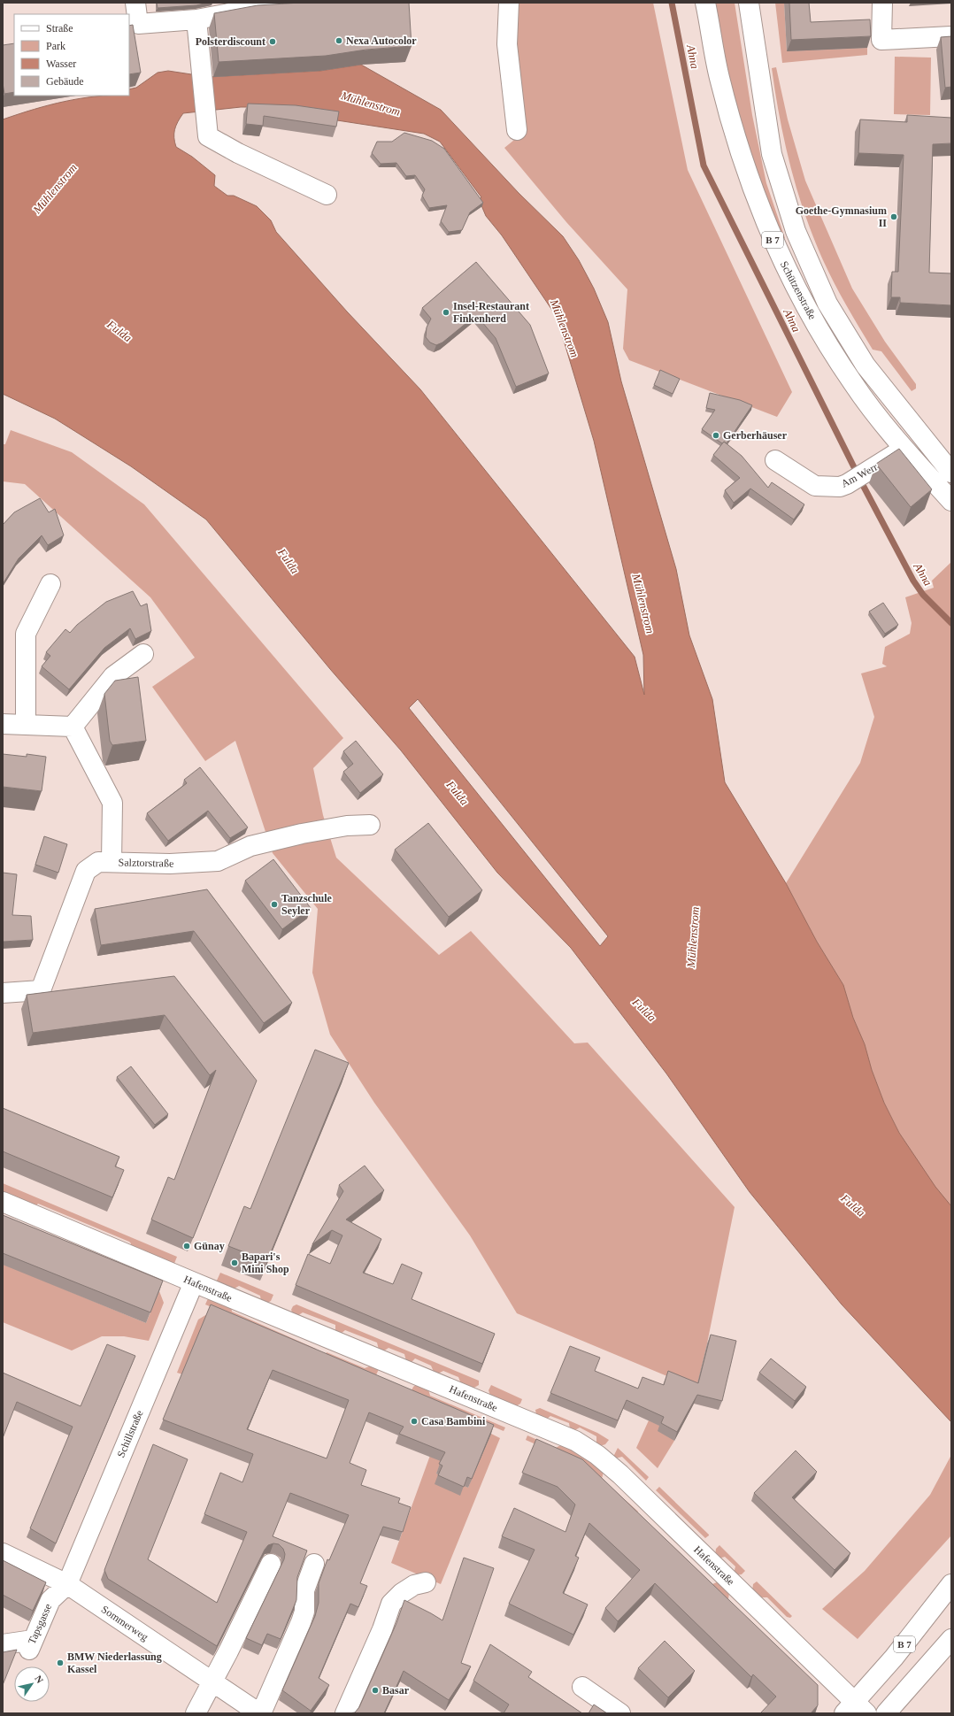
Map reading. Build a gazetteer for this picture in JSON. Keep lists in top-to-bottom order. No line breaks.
{"streets":{"street":["B 7","Schützenstraße","Am Werr","Salztorstraße","Hafenstraße","Schillstraße","Sommerweg","Tapsgasse"]},"crossings":[["B 7","Hafenstraße"],["Schützenstraße","Am Werr"],["Hafenstraße","Schillstraße"],["Schillstraße","Sommerweg"],["Schillstraße","Tapsgasse"],["Sommerweg","Tapsgasse"]],"water":["Ahna","Mühlenstrom","Fulda"],"places":["Nexa Autocolor","Polsterdiscount","Goethe-Gymnasium II","Insel-Restaurant Finkenherd","Gerberhäuser","Tanzschule Seyler","Günay","Bapari's Mini Shop","Casa Bambini","BMW Niederlassung Kassel","Basar"],"legend":["Straße","Park","Wasser","Gebäude"],"north":"top right"}
